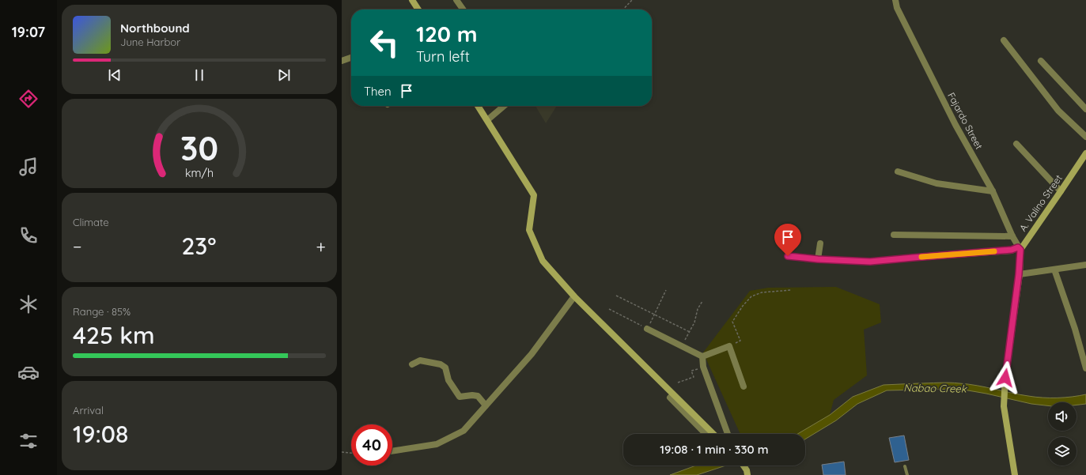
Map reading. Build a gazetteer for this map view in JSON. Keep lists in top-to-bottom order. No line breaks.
{"streets":{"street":["Fajardo Street","A. Valino Street"]},"crossings":[["Fajardo Street","A. Valino Street"]],"water":["Nabao Creek"],"page":{"tabs":"19:07","turn":["120 m","Turn left"],"song":["Northbound","June Harbor"],"then":"Then","tile":["Climate",["Range · 85%","425 km"],["Arrival","19:08"]],"heat":["−","23°","+"],"limit":"40","trip":"19:08 · 1 min · 330 m","gauge":["30","km/h"]}}
